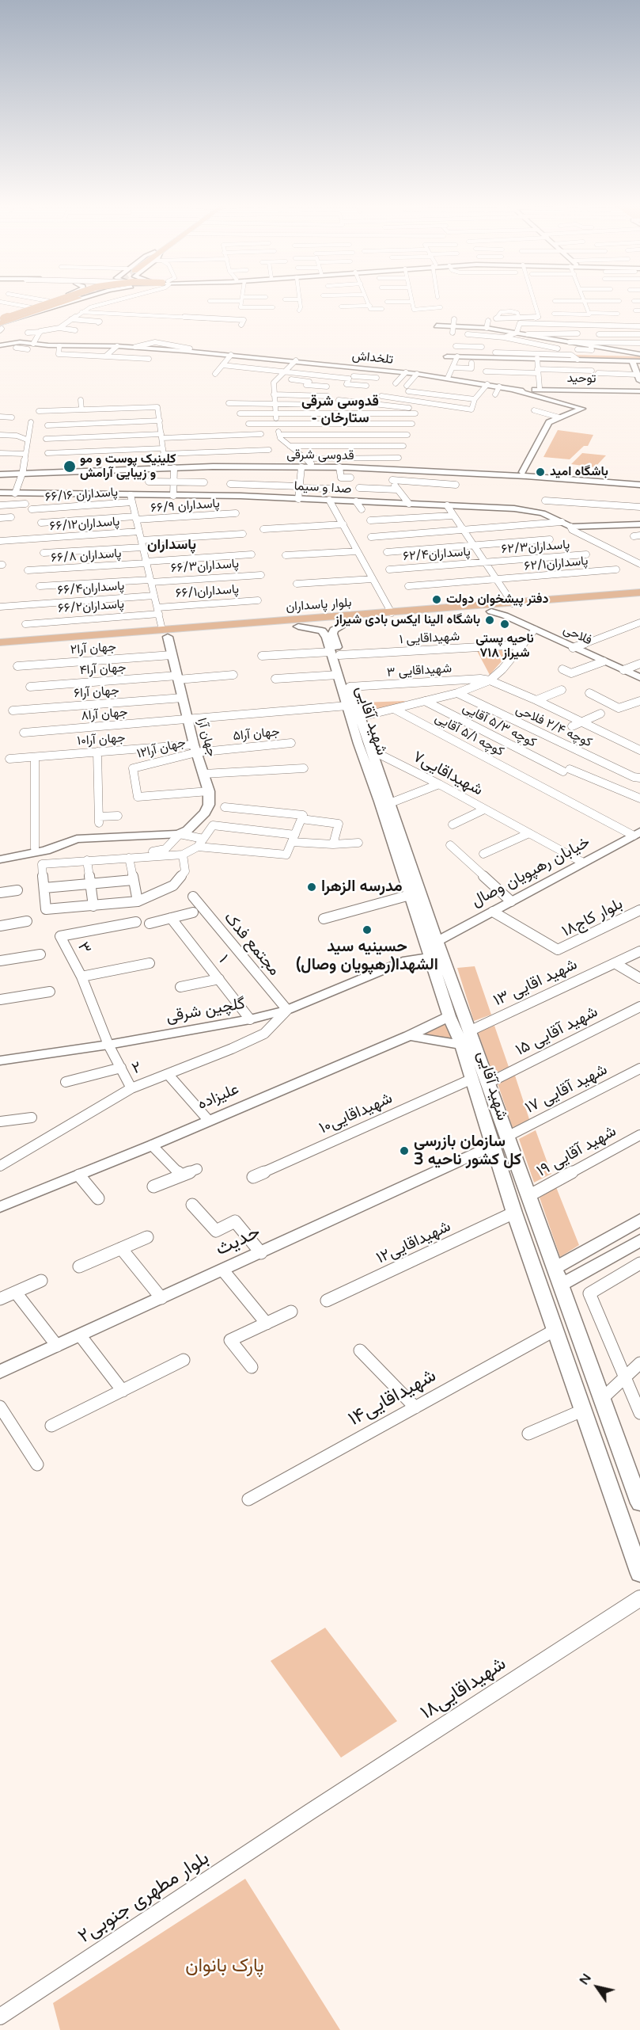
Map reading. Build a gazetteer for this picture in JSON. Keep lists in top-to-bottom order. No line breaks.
{"streets":{"main road":["تلخداش","توحید","قدوسی شرقی","صدا و سیما","بلوار پاسداران","فلاحی","شهید آقایی","جهان آرا","خیابان رهپویان وصال","گلچین شرقی","علیزاده","حدیث"],"street":["پاسداران ۶۶/۱۶","پاسداران ۶۶/۹","پاسداران۶۶/۱۲","پاسداران۶۲/۳","پاسداران۶۲/۴","پاسداران ۶۶/۸","پاسداران۶۲/۱","پاسداران۶۶/۳","پاسداران۶۶/۴","پاسداران۶۶/۱","پاسداران۶۶/۲","۱ شهیداقایی","جهان آرا۲","جهان آرا۴","۳ شهیداقایی","جهان آرا۶","جهان آرا۸","کوچه ۵/۳ آقایی","کوچه ۲/۴ فلاحی","جهان آرا۵","کوچه ۵/۱ آقایی","جهان آرا۱۰","جهان آرا۱۲","شهیداقایی۷","بلوار کاج۱۸","مجتمع فدک","۳","۱","شهید اقایی ۱۳","شهید آقایی ۱۵","۲","شهید آقایی ۱۷","شهیداقایی۱۰","شهید آقایی ۱۹","شهیداقایی۱۲","شهیداقایی۱۴","شهیداقایی۱۸","بلوار مطهری جنوبی۲"]},"crossings":[["تلخداش","توحید"],["صدا و سیما","پاسداران ۶۶/۱۶"],["پاسداران۶۲/۳","پاسداران۶۲/۴"],["پاسداران۶۶/۱","پاسداران۶۶/۲"],["بلوار پاسداران","فلاحی"],["بلوار پاسداران","جهان آرا"],["۱ شهیداقایی","شهید آقایی"],["جهان آرا۲","جهان آرا"],["جهان آرا۴","جهان آرا"],["۳ شهیداقایی","شهید آقایی"],["جهان آرا۶","جهان آرا"],["جهان آرا۸","شهید آقایی"],["جهان آرا۸","جهان آرا"],["شهید آقایی","شهیداقایی۷"],["شهید آقایی","خیابان رهپویان وصال"],["شهید آقایی","شهید اقایی ۱۳"],["شهید آقایی","شهید آقایی ۱۵"],["شهید آقایی","شهید آقایی ۱۷"],["شهید آقایی","علیزاده"],["شهید آقایی","شهیداقایی۱۰"],["شهید آقایی","شهید آقایی ۱۹"],["شهید آقایی","حدیث"],["شهید آقایی","شهیداقایی۱۲"],["شهید آقایی","شهیداقایی۱۴"],["جهان آرا۵","جهان آرا"],["جهان آرا۵","جهان آرا۱۰"],["جهان آرا۵","جهان آرا۱۲"],["کوچه ۵/۱ آقایی","خیابان رهپویان وصال"],["جهان آرا","جهان آرا۱۰"],["جهان آرا","جهان آرا۱۲"],["جهان آرا۱۰","جهان آرا۱۲"],["شهیداقایی۷","خیابان رهپویان وصال"],["خیابان رهپویان وصال","بلوار کاج۱۸"],["خیابان رهپویان وصال","گلچین شرقی"],["مجتمع فدک","گلچین شرقی"],["مجتمع فدک","۲"],["۳","گلچین شرقی"],["۳","۲"],["۱","گلچین شرقی"],["گلچین شرقی","۲"],["شهیداقایی۱۸","بلوار مطهری جنوبی۲"]],"districts":["قدوسی شرقی - ستارخان","پاسداران"],"parks":["پارک بانوان"],"places":["کلینیک پوست و مو و زیبایی آرامش","باشگاه امید","دفتر پیشخوان دولت","باشگاه الینا ایکس بادی شیراز","ناحیه پستی ۷۱۸ شیراز","مدرسه الزهرا","حسینیه سید الشهدا(رهپویان وصال)","سازمان بازرسی کل کشور ناحیه 3"],"north":"top left"}
